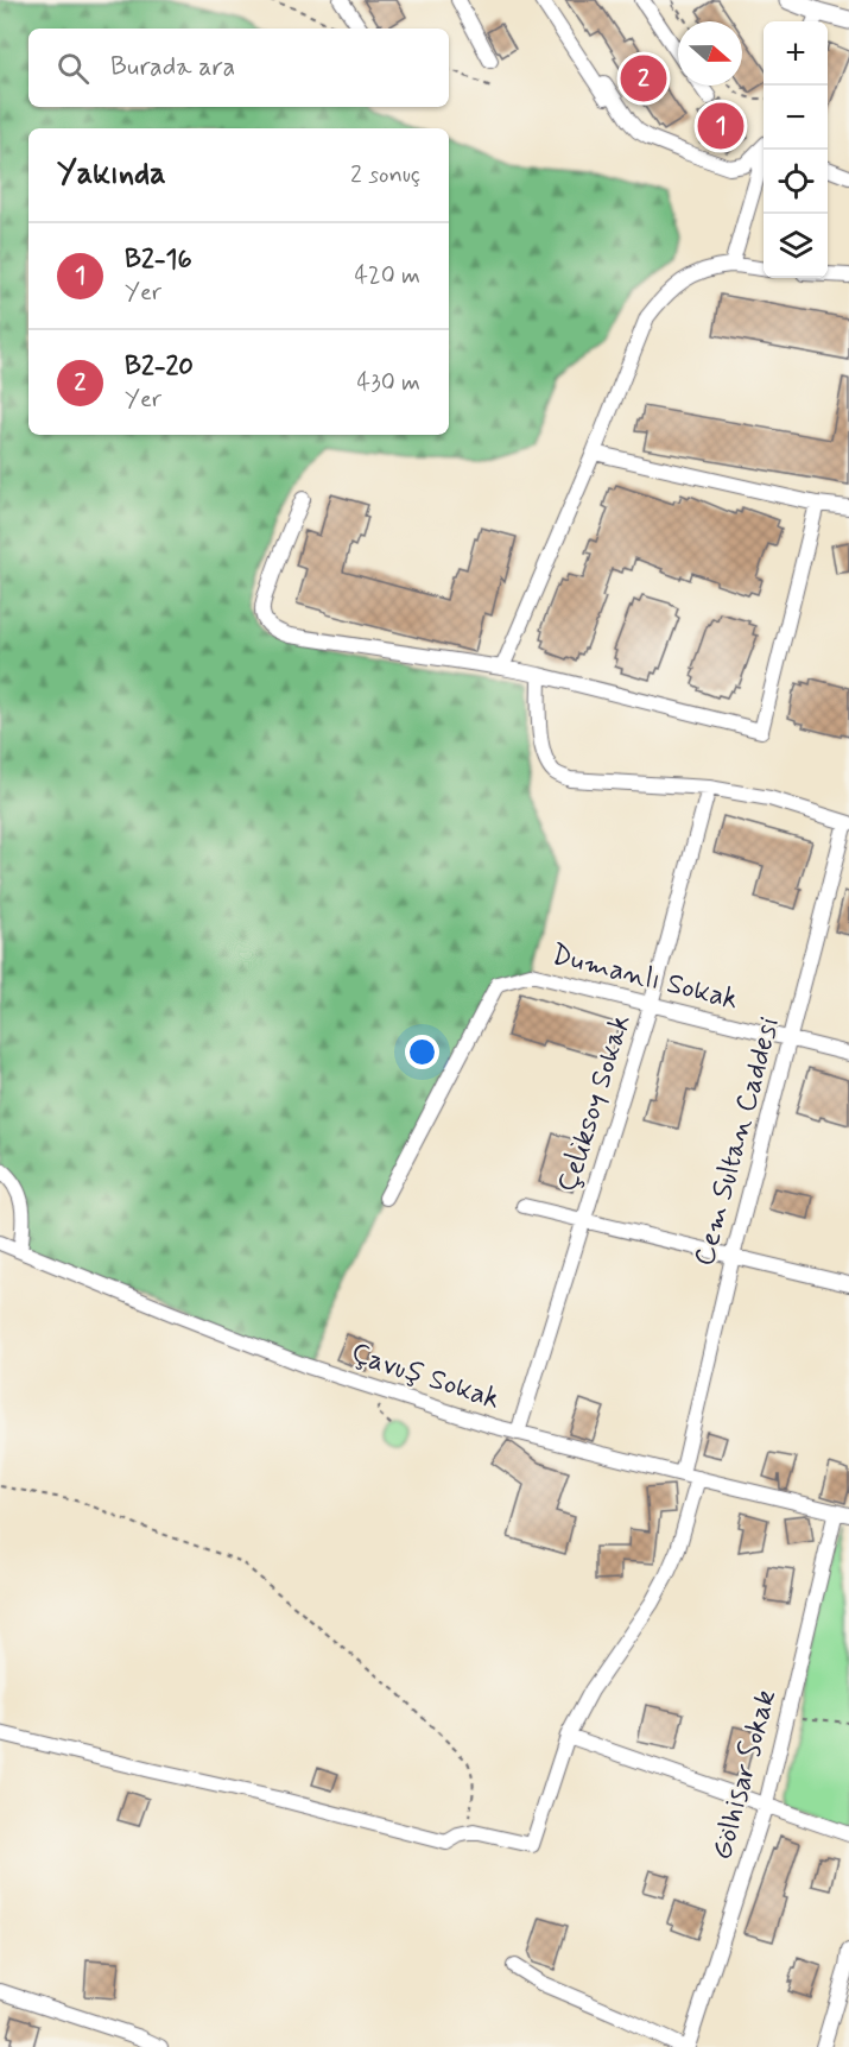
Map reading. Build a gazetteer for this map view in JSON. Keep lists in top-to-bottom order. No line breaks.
{"streets":{"street":["Dumanlı Sokak","Çeliksoy Sokak","Cem Sultan Caddesi","Çavuş Sokak","Gölhisar Sokak"]},"crossings":[["Dumanlı Sokak","Çeliksoy Sokak"],["Dumanlı Sokak","Cem Sultan Caddesi"],["Çeliksoy Sokak","Çavuş Sokak"],["Cem Sultan Caddesi","Çavuş Sokak"],["Çavuş Sokak","Gölhisar Sokak"]],"north":"right","page":{"map_buttons":["+","−"],"search":"Burada ara","pins":["2","1"],"heading":["Yakında","2 sonuç"],"list":[{"mark":"1","name":"B2-16","note":"Yer","value":"420 m"},{"mark":"2","name":"B2-20","note":"Yer","value":"430 m"}]}}
